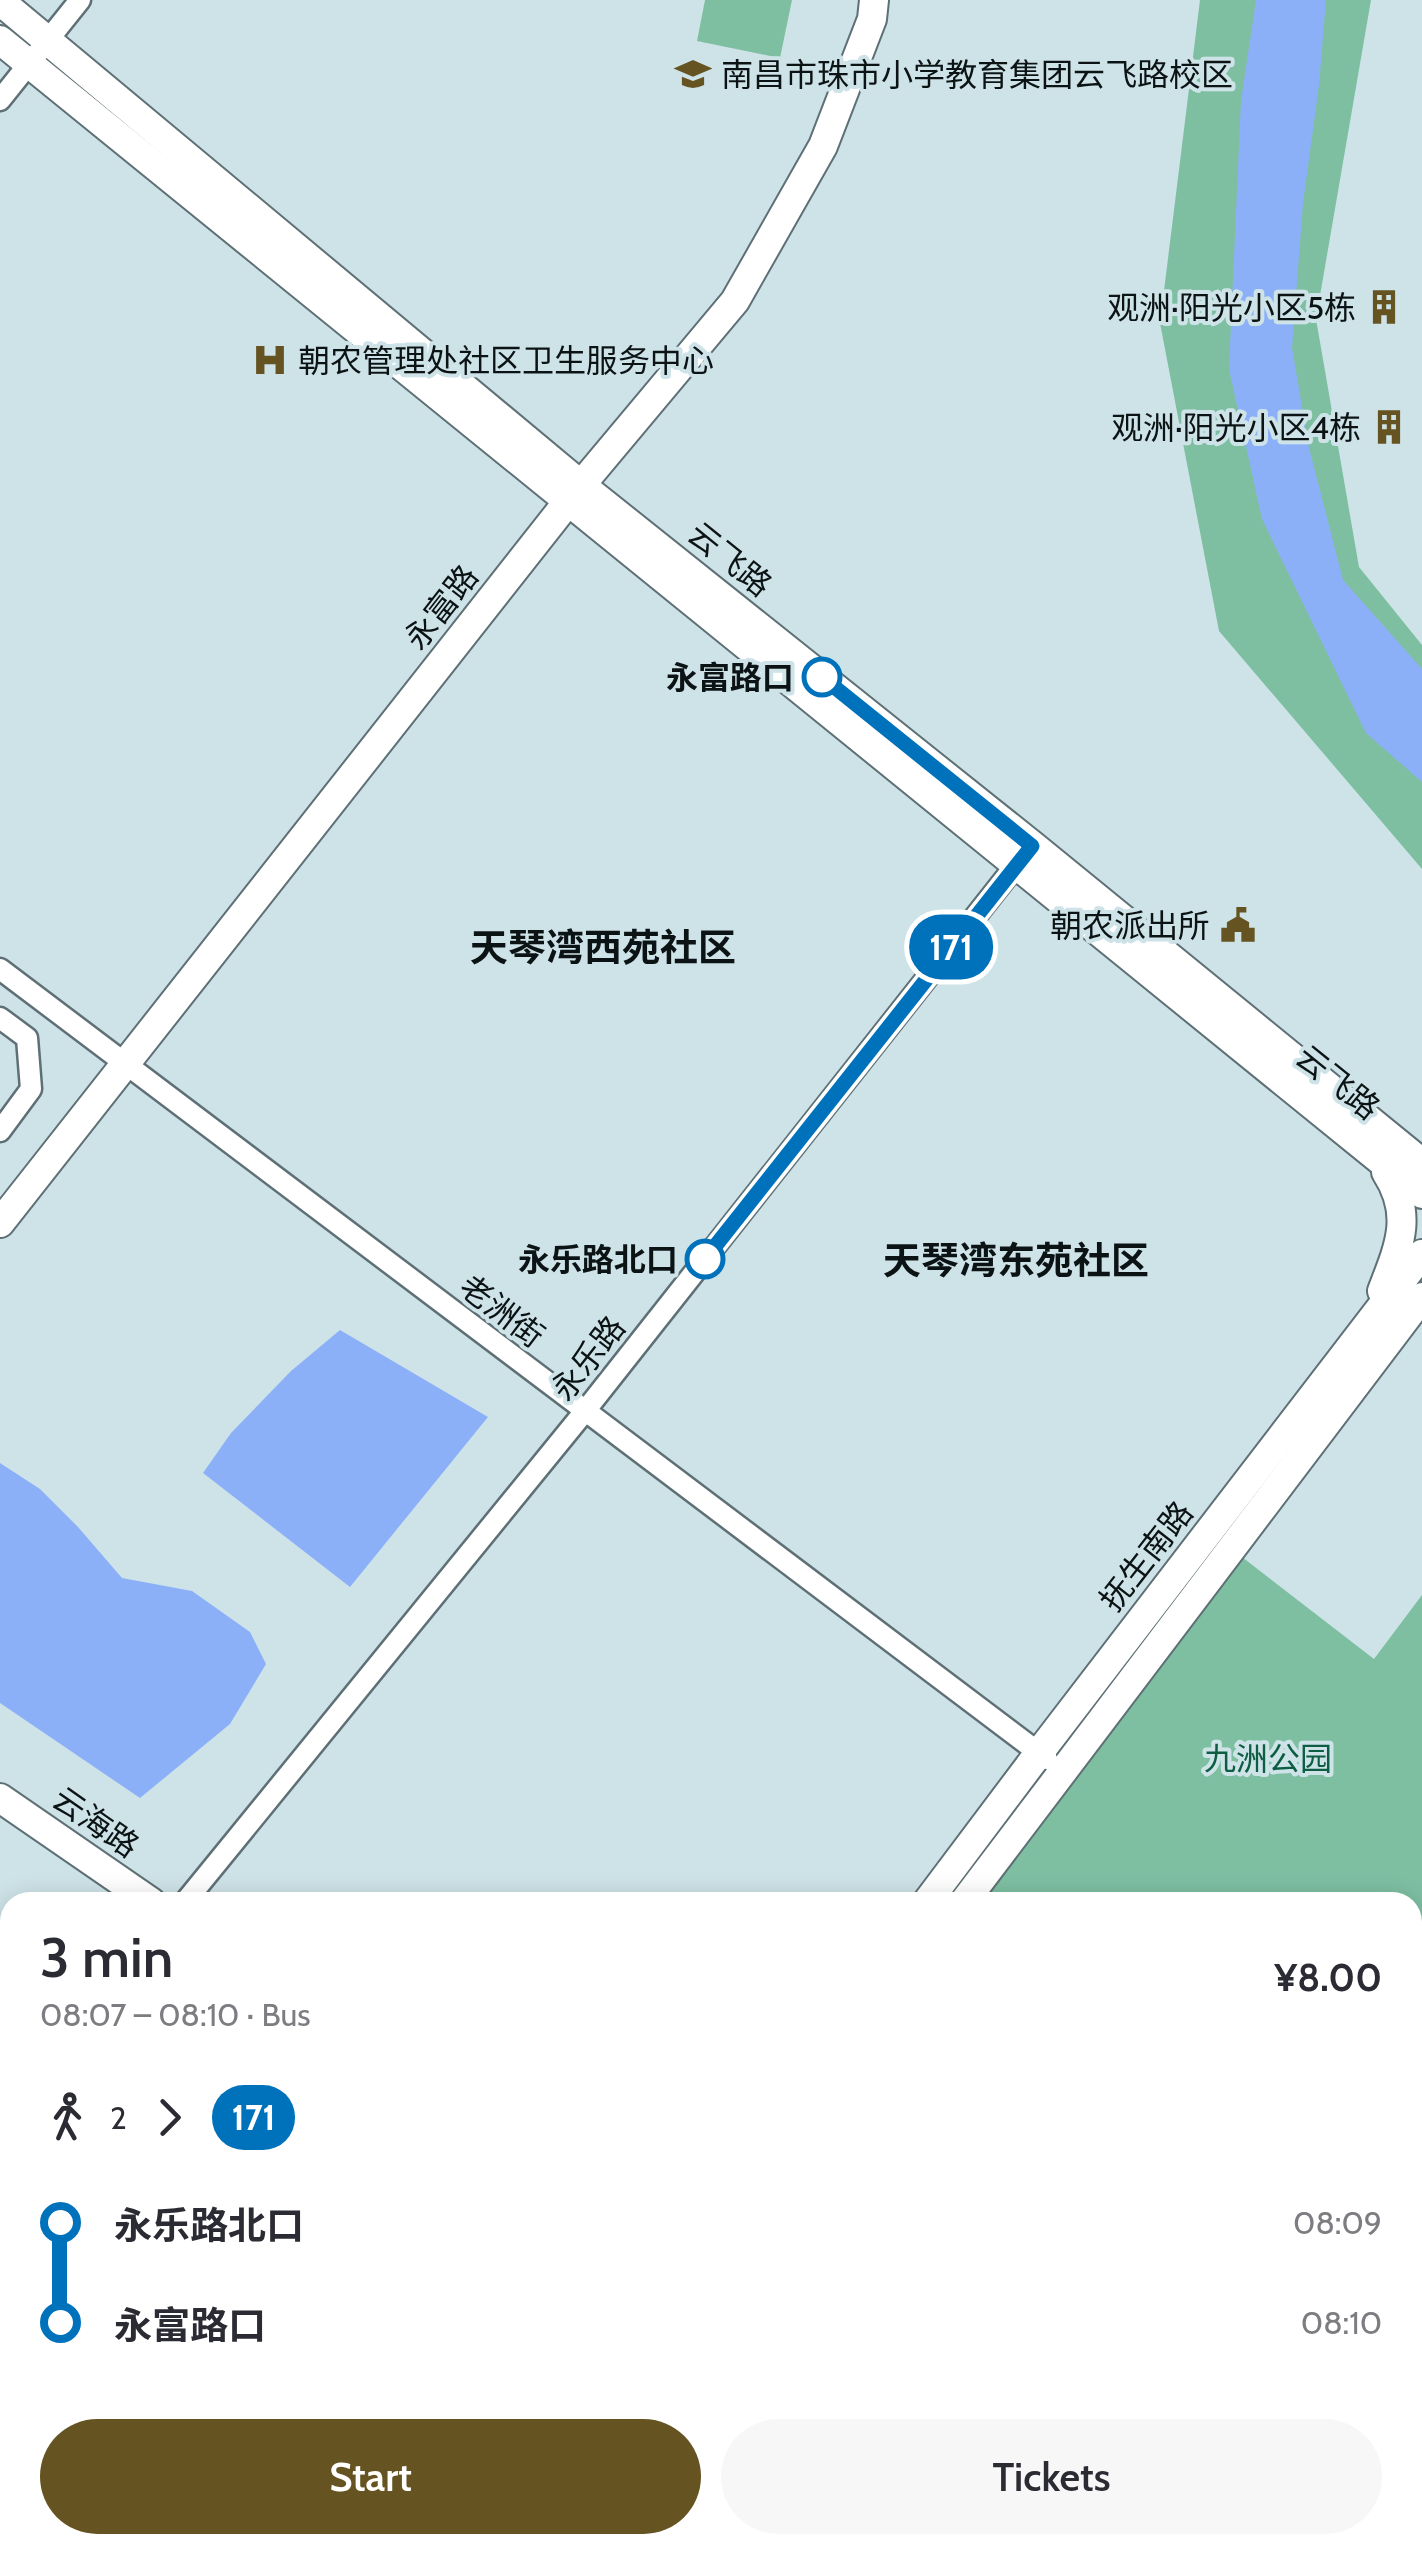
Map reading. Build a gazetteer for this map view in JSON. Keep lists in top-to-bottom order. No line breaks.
{"streets":{"main road":["云飞路","永富路","抚生南路","云海路"],"street":["老洲街","永乐路"]},"crossings":[["云飞路","永富路"],["云飞路","永乐路"],["永富路","老洲街"],["老洲街","永乐路"],["老洲街","抚生南路"]],"districts":["天琴湾西苑社区","天琴湾东苑社区"],"parks":["九洲公园"],"places":{"school or university":["南昌市珠市小学教育集团云飞路校区"],"building":["观洲·阳光小区5栋","观洲·阳光小区4栋"],"hospital":["朝农管理处社区卫生服务中心"],"other":["永富路口","永乐路北口"],"public building":["朝农派出所"]},"lines":["bus line 171"],"page":{"on_map":"171","heading":["3 min","08:07 – 08:10 · Bus","¥8.00"],"legs":["2","171"],"list":[{"name":"永乐路北口","value":"08:09"},{"name":"永富路口","value":"08:10"}],"buttons":["Start","Tickets"]}}
